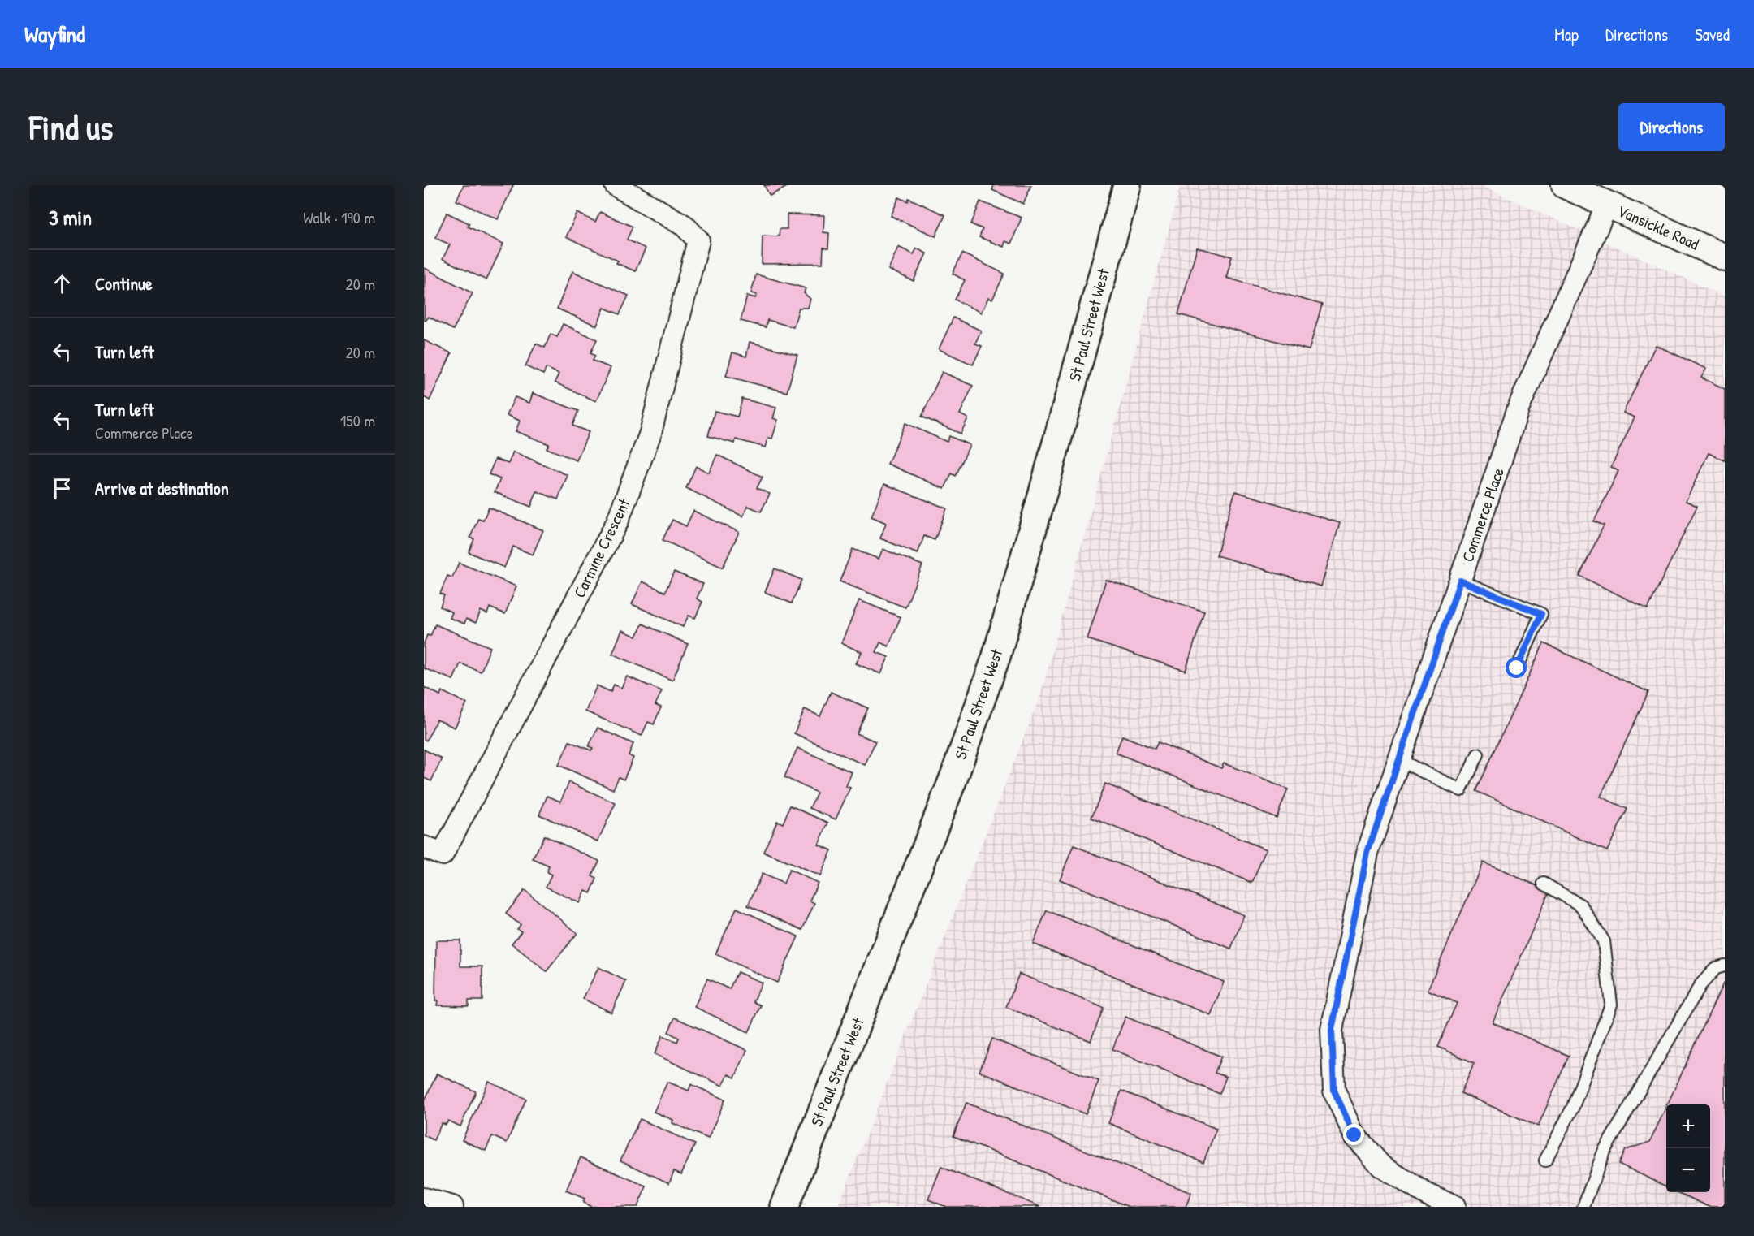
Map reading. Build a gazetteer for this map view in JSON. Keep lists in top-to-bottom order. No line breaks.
{"streets":{"main road":["St Paul Street West"],"street":["Vansickle Road","Commerce Place","Carmine Crescent"]},"crossings":[["Vansickle Road","Commerce Place"]],"page":{"header":"Wayfind","nav":["Map","Directions","Saved"],"buttons":"Directions","title":"Find us","heading":["3 min","Walk · 190 m"],"list":[["Continue","20 m"],["Turn left","20 m"],["Turn left","Commerce Place","150 m"],"Arrive at destination"],"map_buttons":["+","−"]}}
